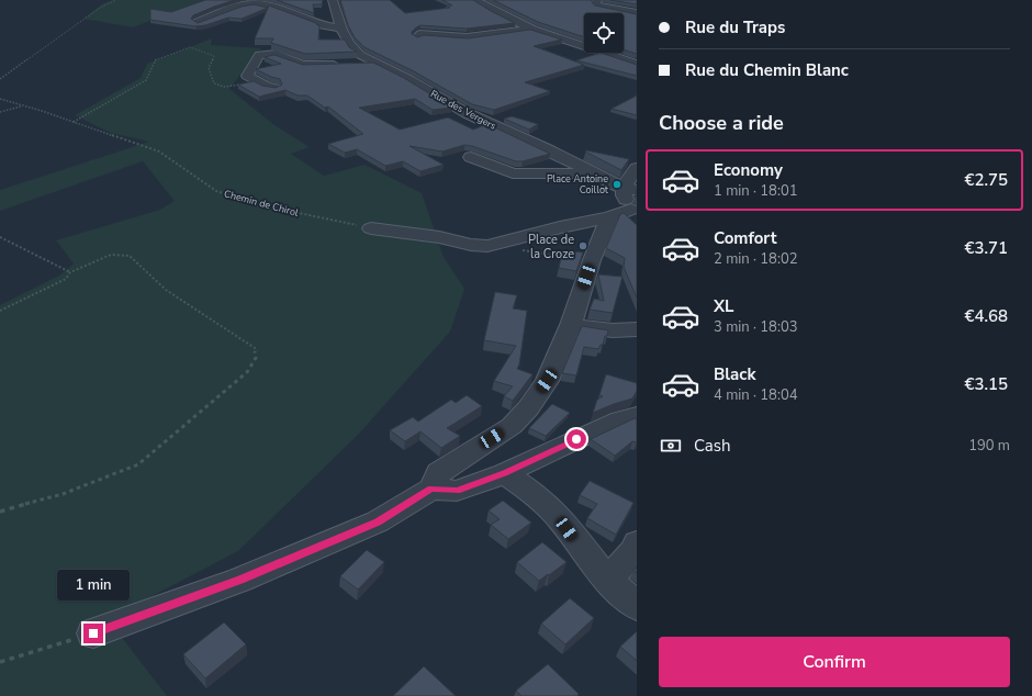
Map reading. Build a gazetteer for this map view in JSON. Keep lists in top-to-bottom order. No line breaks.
{"streets":{"street":["Rue des Vergers"],"path":["Chemin de Chirol"]},"places":["Place Antoine Coillot","Place de la Croze"],"page":{"banner":["Rue du Traps","Rue du Chemin Blanc"],"heading":"Choose a ride","list":[{"name":"Economy","note":"1 min · 18:01","value":"€2.75"},{"name":"Comfort","note":"2 min · 18:02","value":"€3.71"},{"name":"XL","note":"3 min · 18:03","value":"€4.68"},{"name":"Black","note":"4 min · 18:04","value":"€3.15"}],"pay":["Cash","190 m"],"bubble":"1 min","buttons":"Confirm"}}
